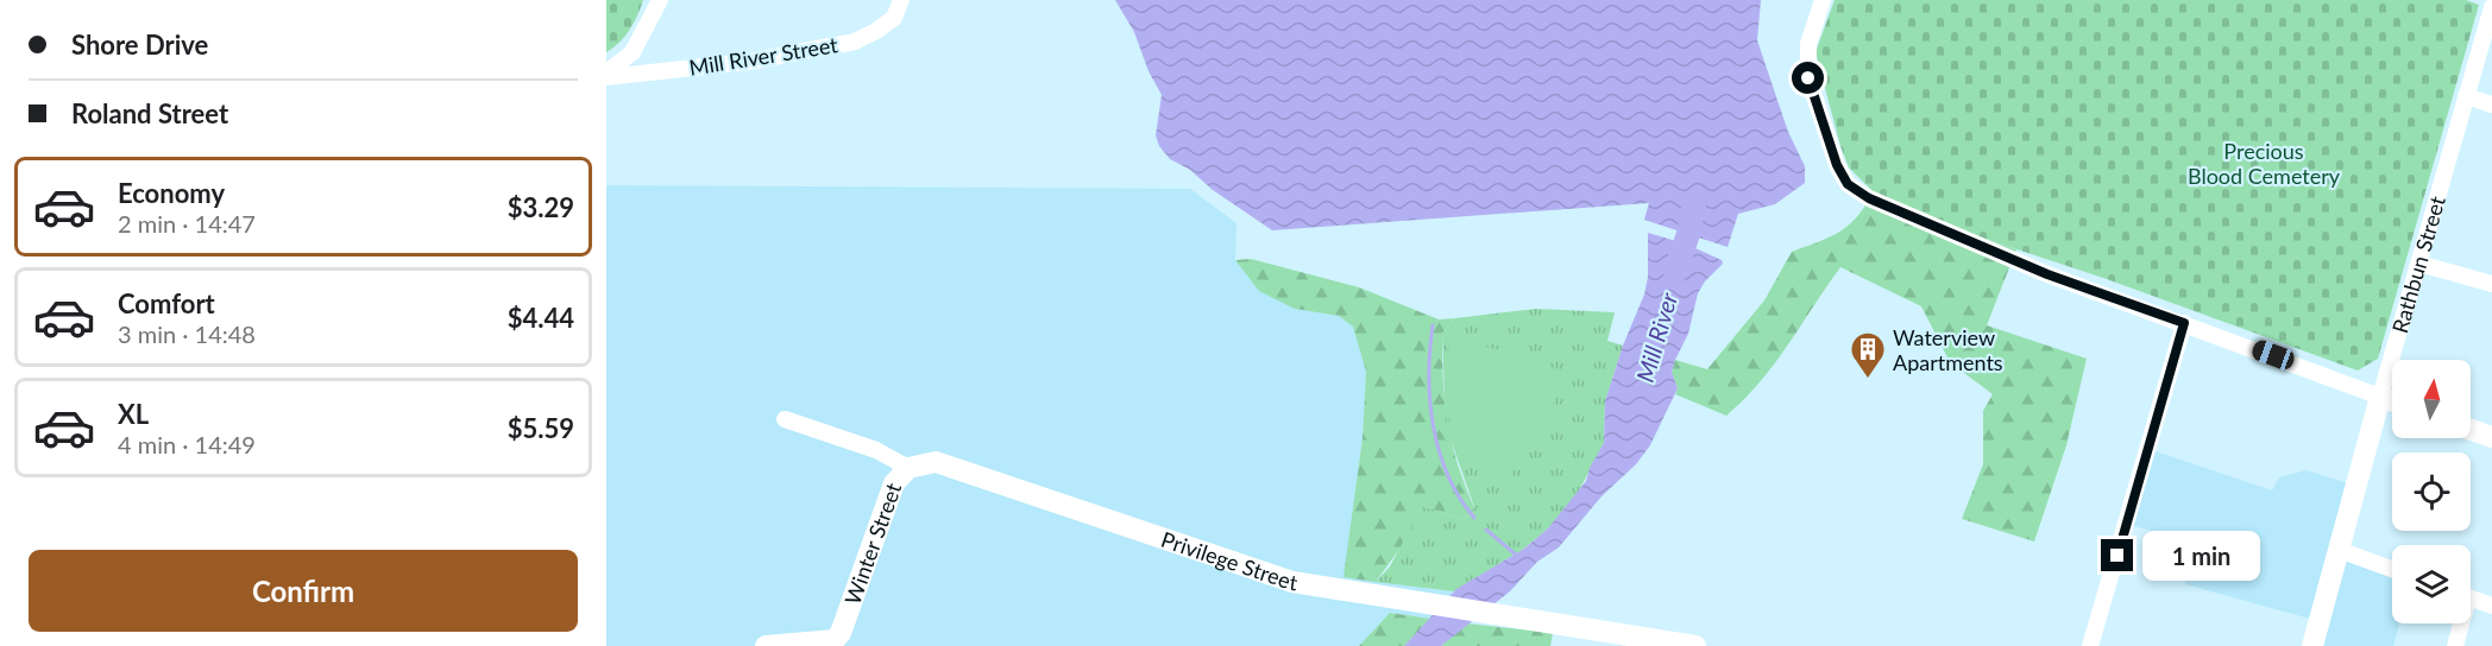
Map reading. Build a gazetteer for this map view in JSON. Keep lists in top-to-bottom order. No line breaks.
{"streets":{"main road":["Rathbun Street","Winter Street","Privilege Street"],"street":["Mill River Street"]},"crossings":[["Winter Street","Privilege Street"]],"water":["Mill River"],"parks":["Precious Blood Cemetery"],"places":{"building":["Waterview Apartments"]},"north":"top","page":{"banner":["Shore Drive","Roland Street"],"list":[{"name":"Economy","note":"2 min · 14:47","value":"$3.29"},{"name":"Comfort","note":"3 min · 14:48","value":"$4.44"},{"name":"XL","note":"4 min · 14:49","value":"$5.59"}],"bubble":"1 min","buttons":"Confirm"}}
